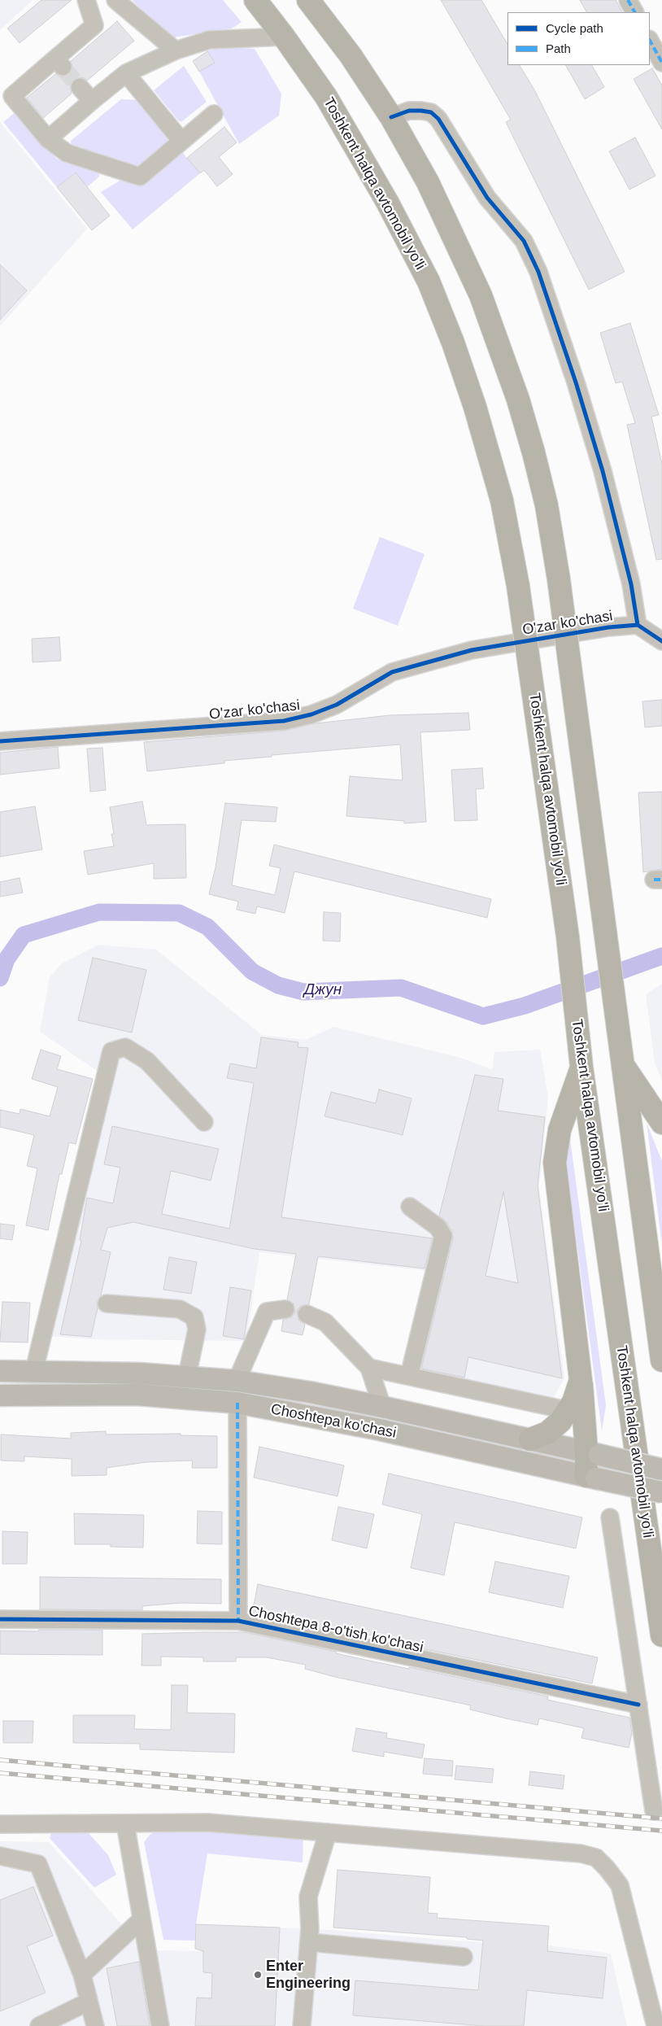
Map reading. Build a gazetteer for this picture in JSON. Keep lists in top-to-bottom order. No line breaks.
{"streets":{"highway":["Toshkent halqa avtomobil yo'li"],"main road":["Choshtepa ko'chasi"],"street":["O'zar ko'chasi","Choshtepa 8-o'tish ko'chasi"]},"water":["Джун"],"places":["Enter Engineering"],"legend":["Cycle path","Path"]}
